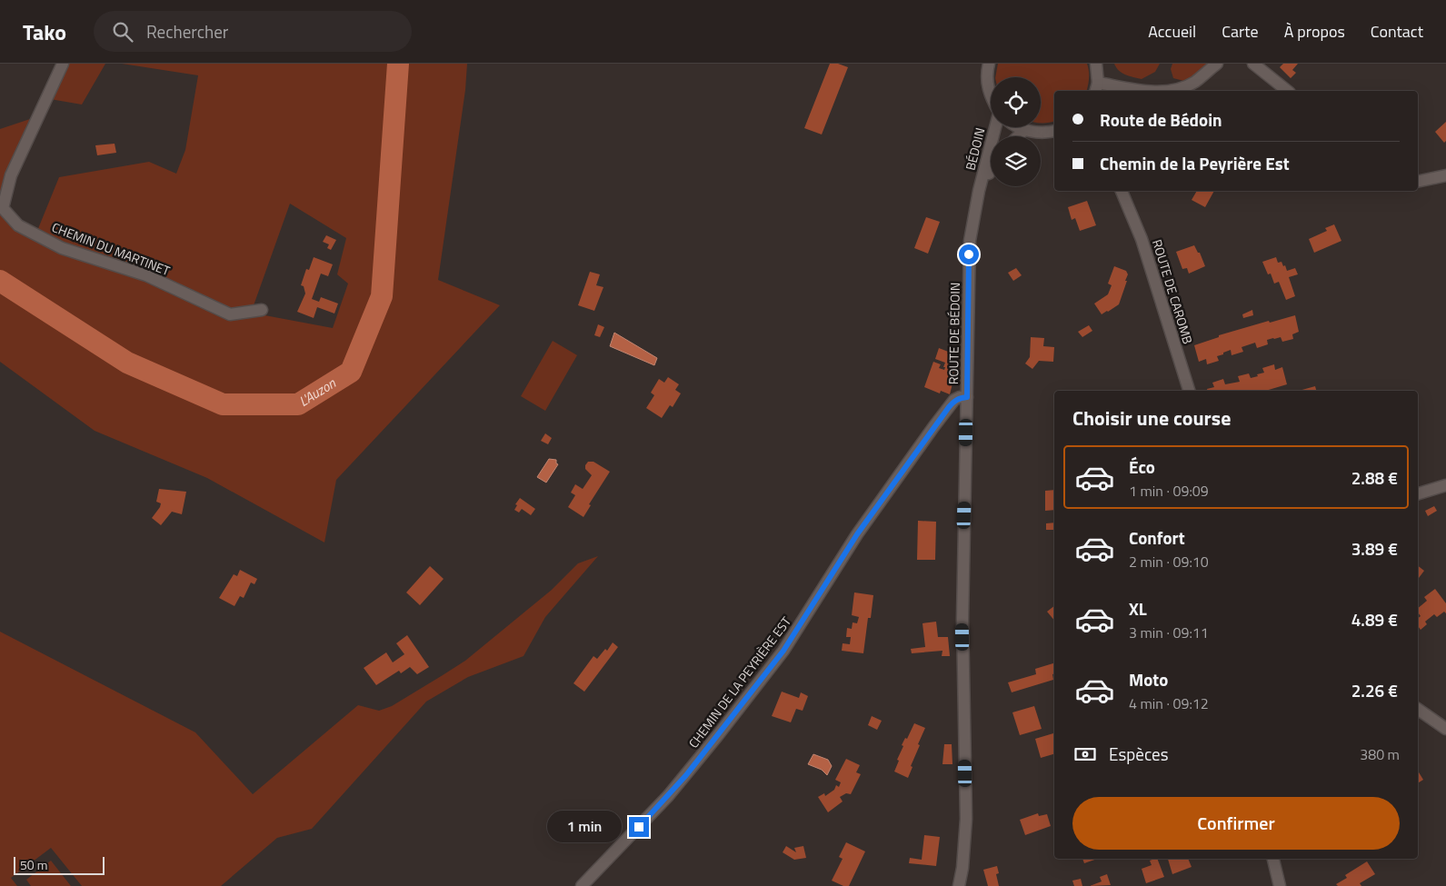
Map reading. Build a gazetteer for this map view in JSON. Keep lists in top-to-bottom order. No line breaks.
{"streets":{"street":["BÉDOIN","CHEMIN DU MARTINET","ROUTE DE CAROMB","ROUTE DE BÉDOIN","CHEMIN DE LA PEYRIÈRE EST"]},"crossings":[["BÉDOIN","ROUTE DE BÉDOIN"],["ROUTE DE BÉDOIN","CHEMIN DE LA PEYRIÈRE EST"]],"water":["L'Auzon"],"scale_bar":"50 m","page":{"header":"Tako","search":"Rechercher","nav":["Accueil","Carte","À propos","Contact"],"banner":["Route de Bédoin","Chemin de la Peyrière Est"],"heading":"Choisir une course","list":[{"name":"Éco","note":"1 min · 09:09","value":"2.88 €"},{"name":"Confort","note":"2 min · 09:10","value":"3.89 €"},{"name":"XL","note":"3 min · 09:11","value":"4.89 €"},{"name":"Moto","note":"4 min · 09:12","value":"2.26 €"}],"pay":["Espèces","380 m"],"buttons":"Confirmer","bubble":"1 min","scale":"50 m"}}
